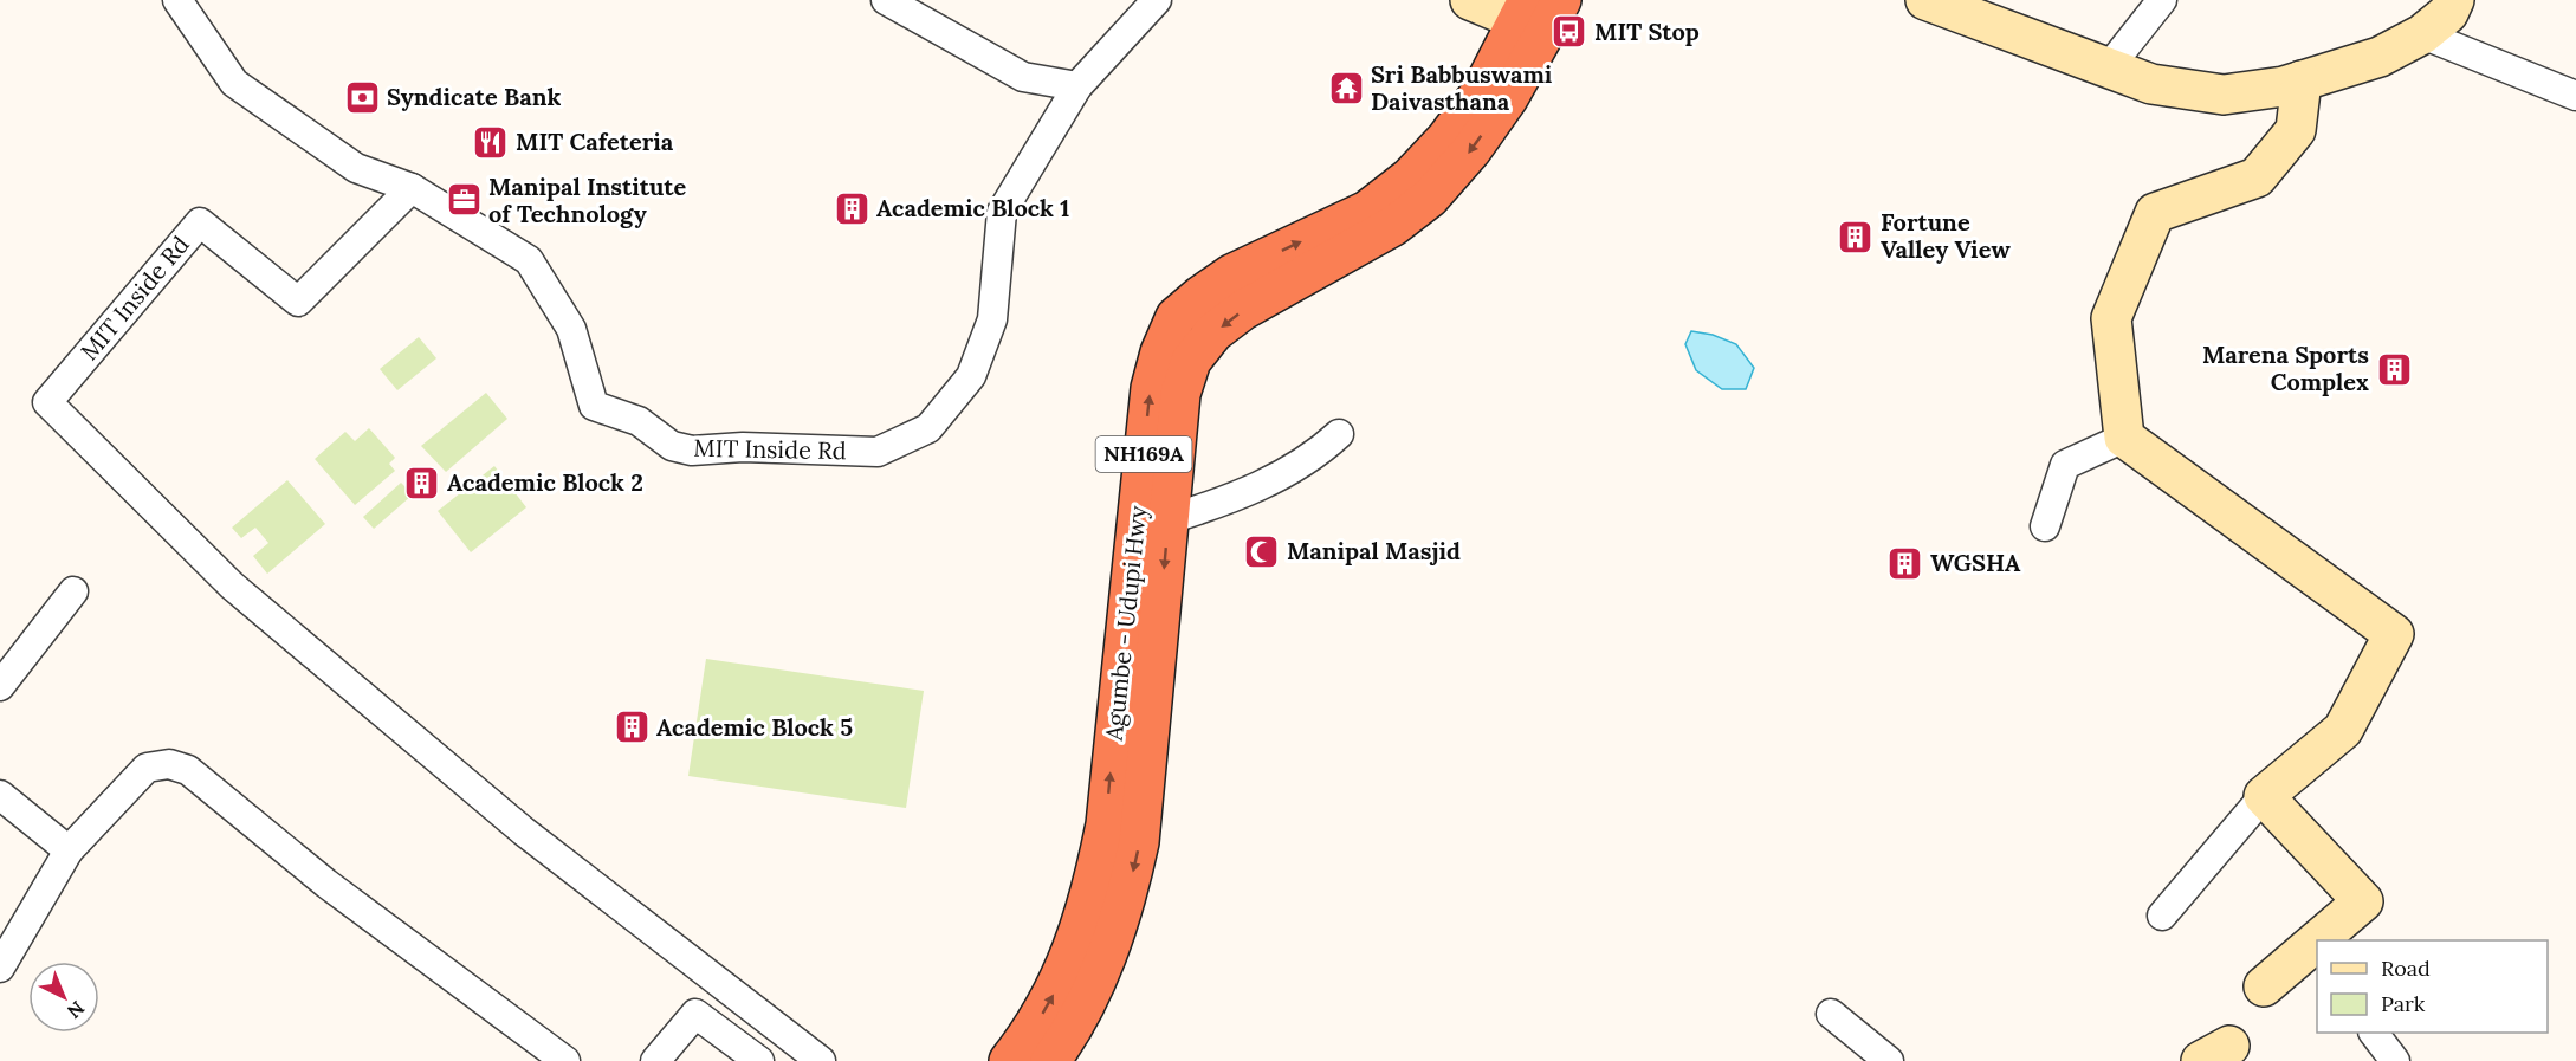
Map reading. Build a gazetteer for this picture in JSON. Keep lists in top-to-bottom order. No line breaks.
{"streets":{"highway":["NH169A","Agumbe - Udupi Hwy"],"street":["MIT Inside Rd"]},"places":{"bus stop":["MIT Stop"],"temple":["Sri Babbuswami Daivasthana"],"bank":["Syndicate Bank"],"restaurant":["MIT Cafeteria"],"office":["Manipal Institute of Technology"],"building":["Academic Block 1","Fortune Valley View","Marena Sports Complex","Academic Block 2","WGSHA","Academic Block 5"],"mosque":["Manipal Masjid"]},"legend":["Road","Park"],"north":"bottom right"}
